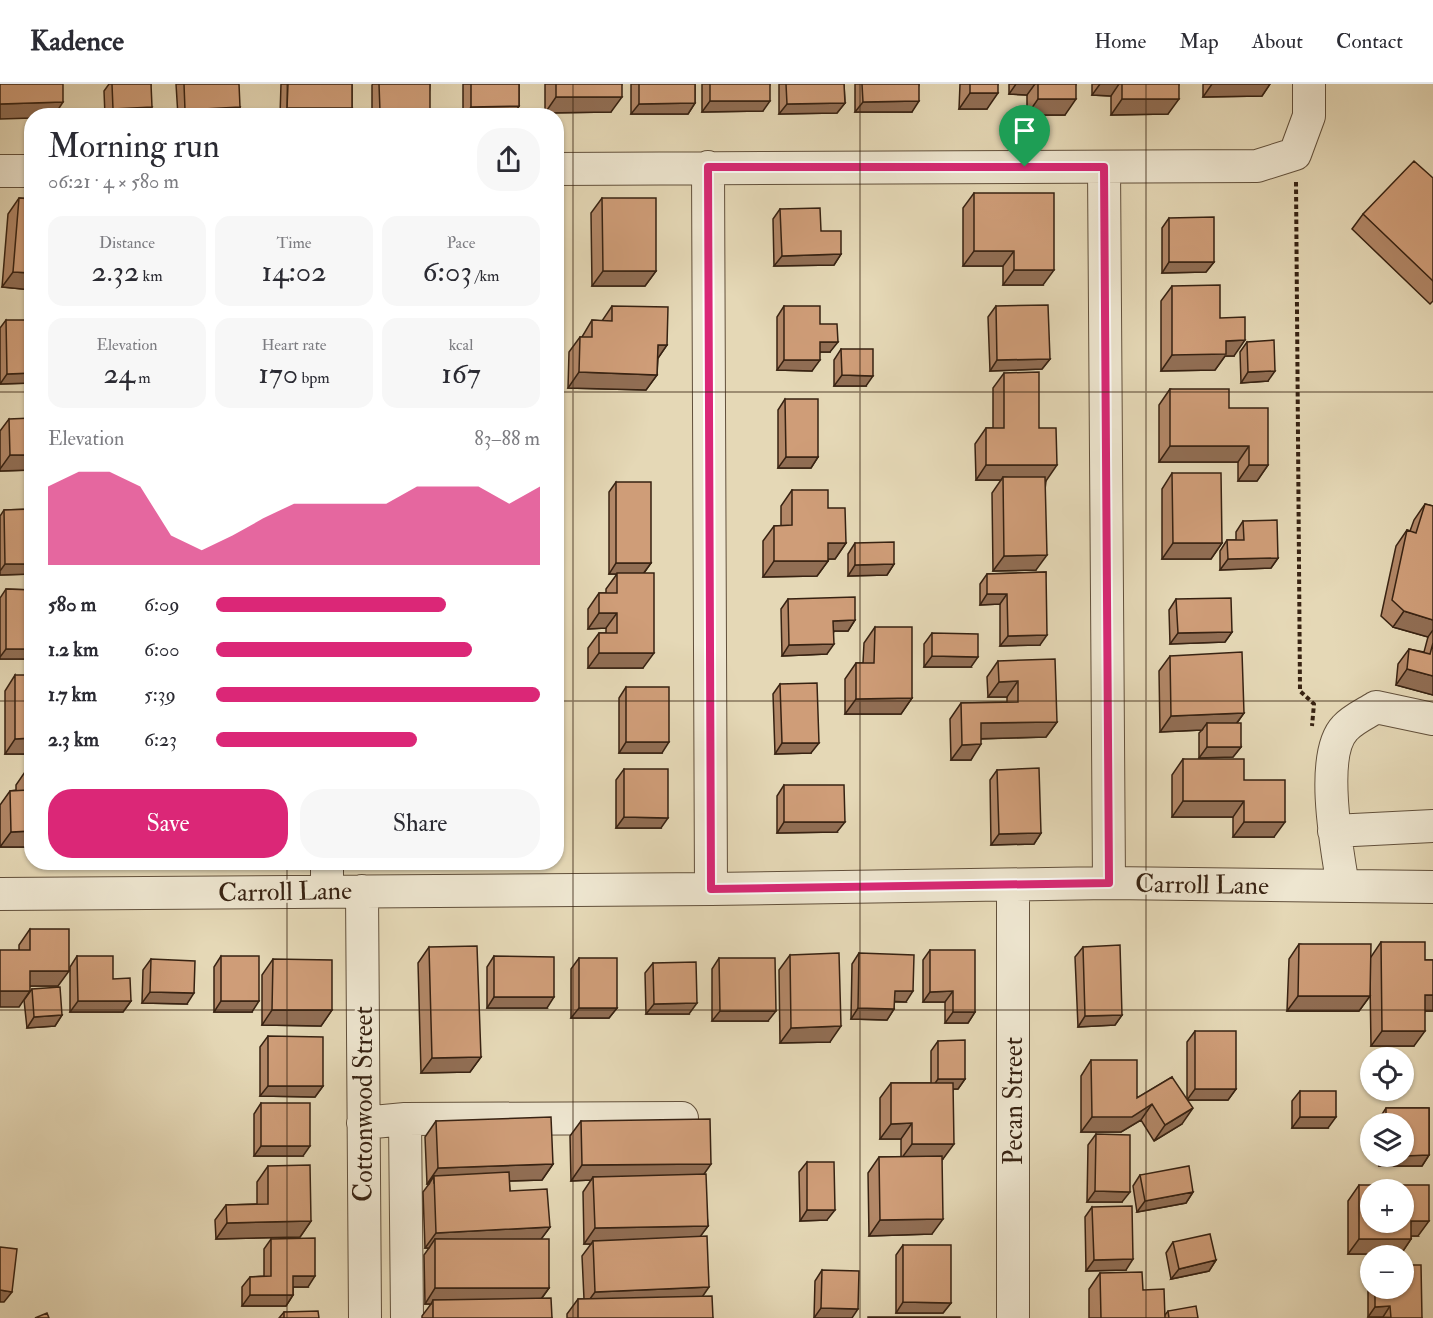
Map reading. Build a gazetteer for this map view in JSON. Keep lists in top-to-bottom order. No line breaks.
{"streets":{"street":["Carroll Lane","Pecan Street","Cottonwood Street"]},"crossings":[["Carroll Lane","Pecan Street"],["Carroll Lane","Cottonwood Street"]],"page":{"header":"Kadence","nav":["Home","Map","About","Contact"],"heading":["Morning run","06:21 · 4 × 580 m"],"stats":[["Distance","2.32 km"],["Time","14:02"],["Pace","6:03 /km"],["Elevation","24 m"],["Heart rate","170 bpm"],["kcal","167"]],"chart":["Elevation","83–88 m"],"list":[{"name":"580 m","note":"6:09"},{"name":"1.2 km","note":"6:00"},{"name":"1.7 km","note":"5:39"},{"name":"2.3 km","note":"6:23"}],"buttons":["Save","Share"],"map_buttons":["+","−"]}}
